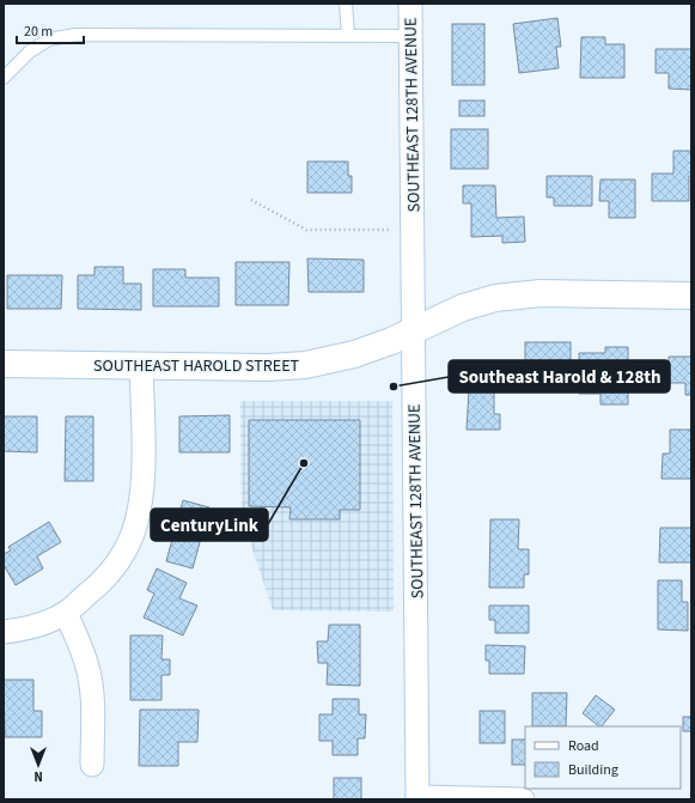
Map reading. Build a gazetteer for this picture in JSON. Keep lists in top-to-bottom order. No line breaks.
{"streets":{"street":["SOUTHEAST 128TH AVENUE","SOUTHEAST HAROLD STREET"]},"crossings":[["SOUTHEAST 128TH AVENUE","SOUTHEAST HAROLD STREET"]],"places":["Southeast Harold & 128th","CenturyLink"],"legend":["Road","Building"],"scale_bar":"20 m","north":"bottom"}
